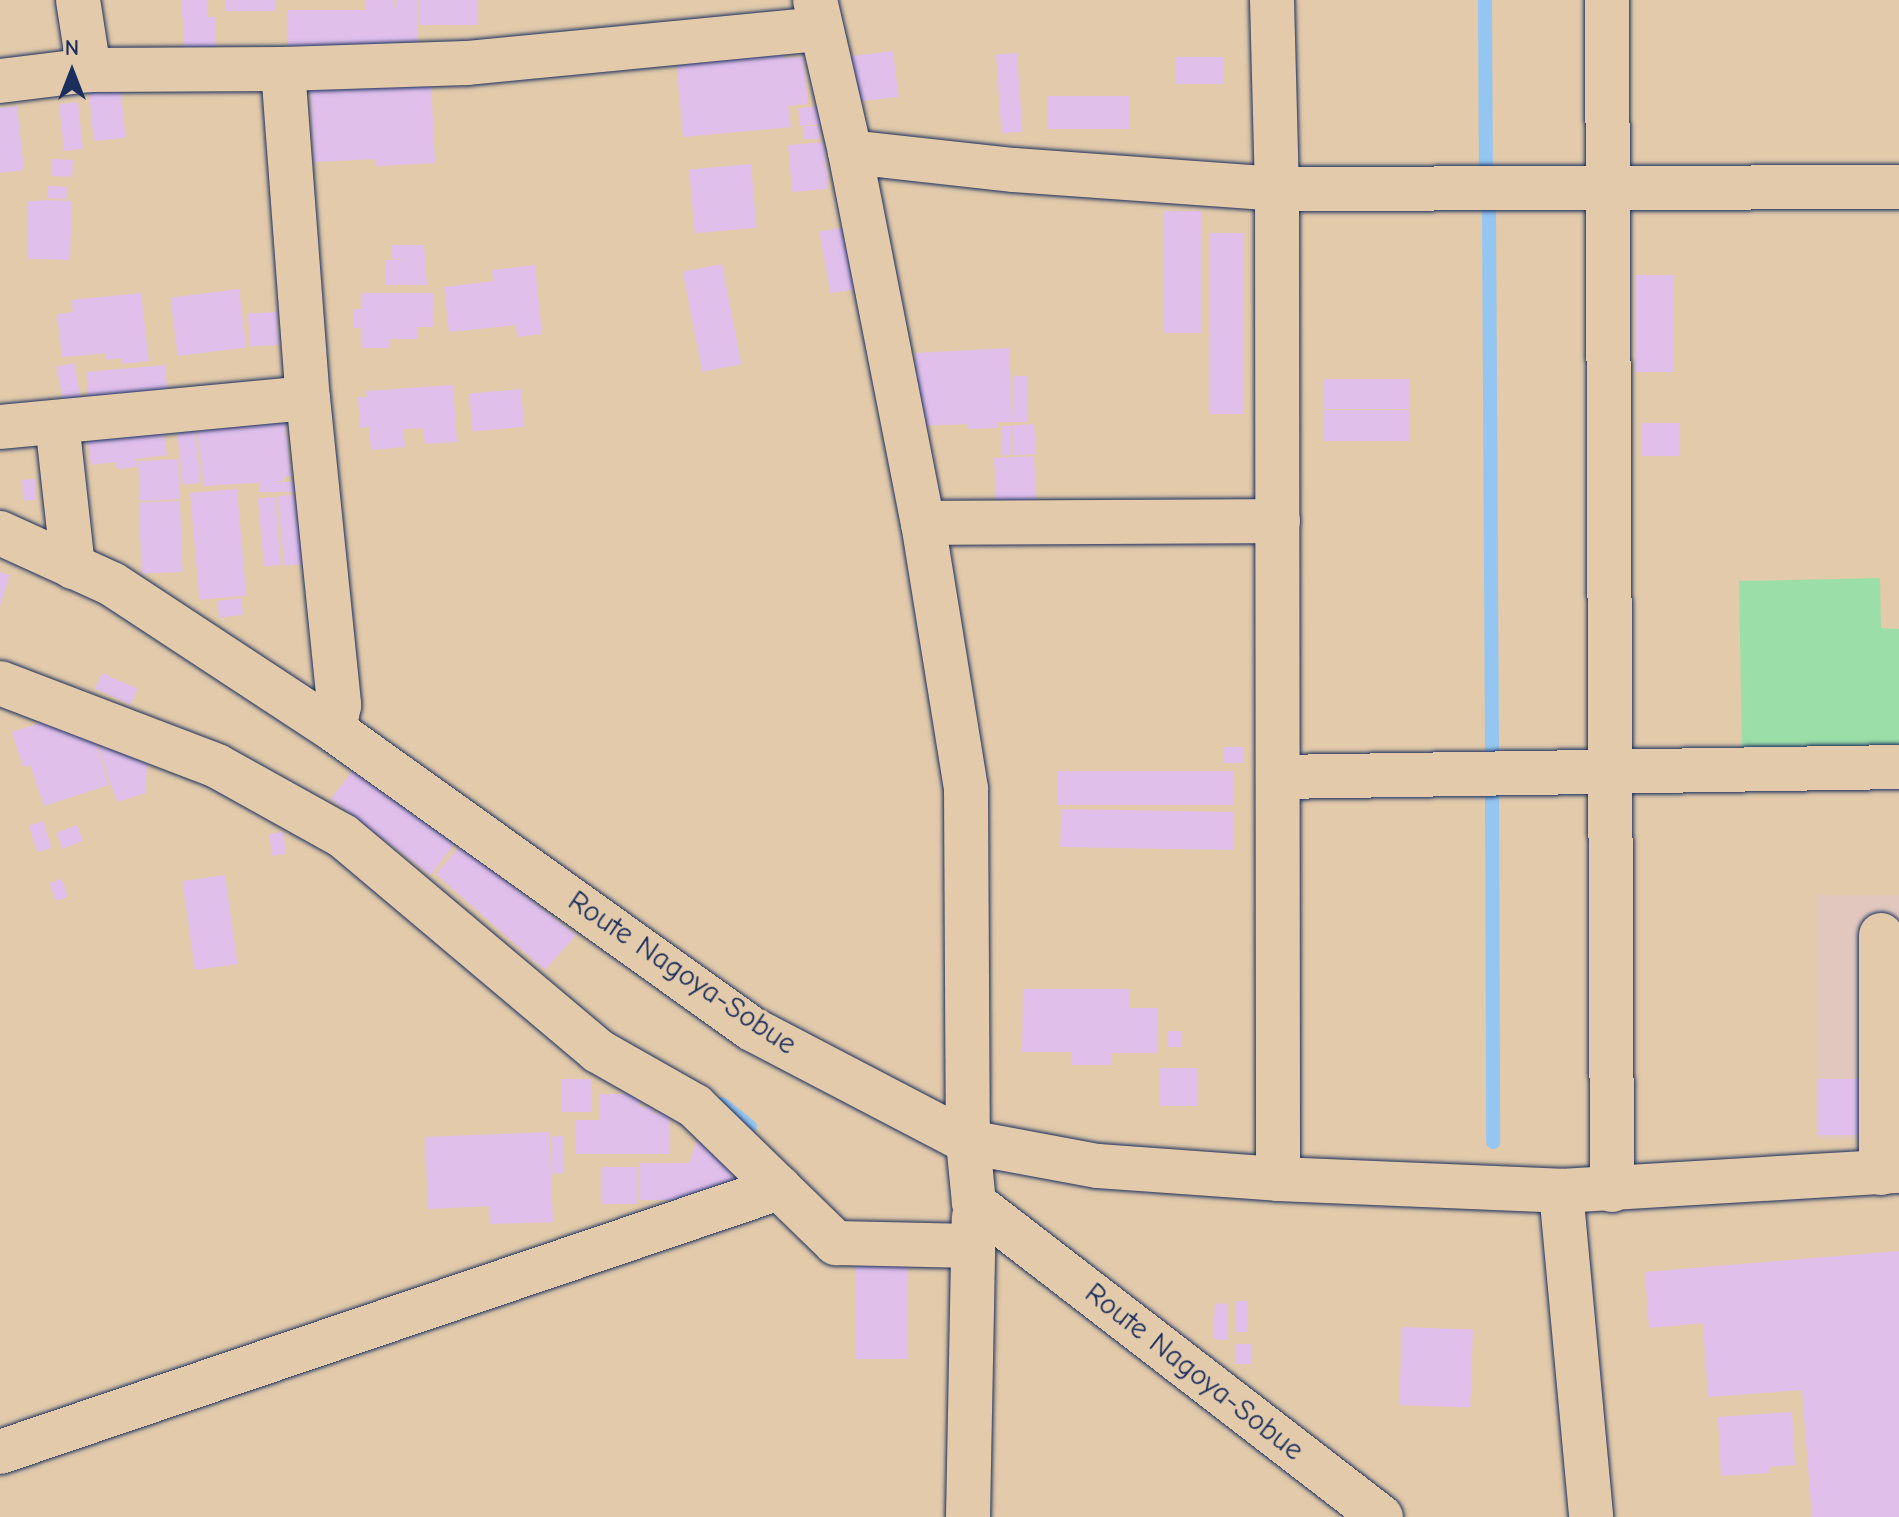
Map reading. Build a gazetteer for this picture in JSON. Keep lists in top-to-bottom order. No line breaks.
{"streets":{"street":["Route Nagoya-Sobue"]},"north":"top"}
